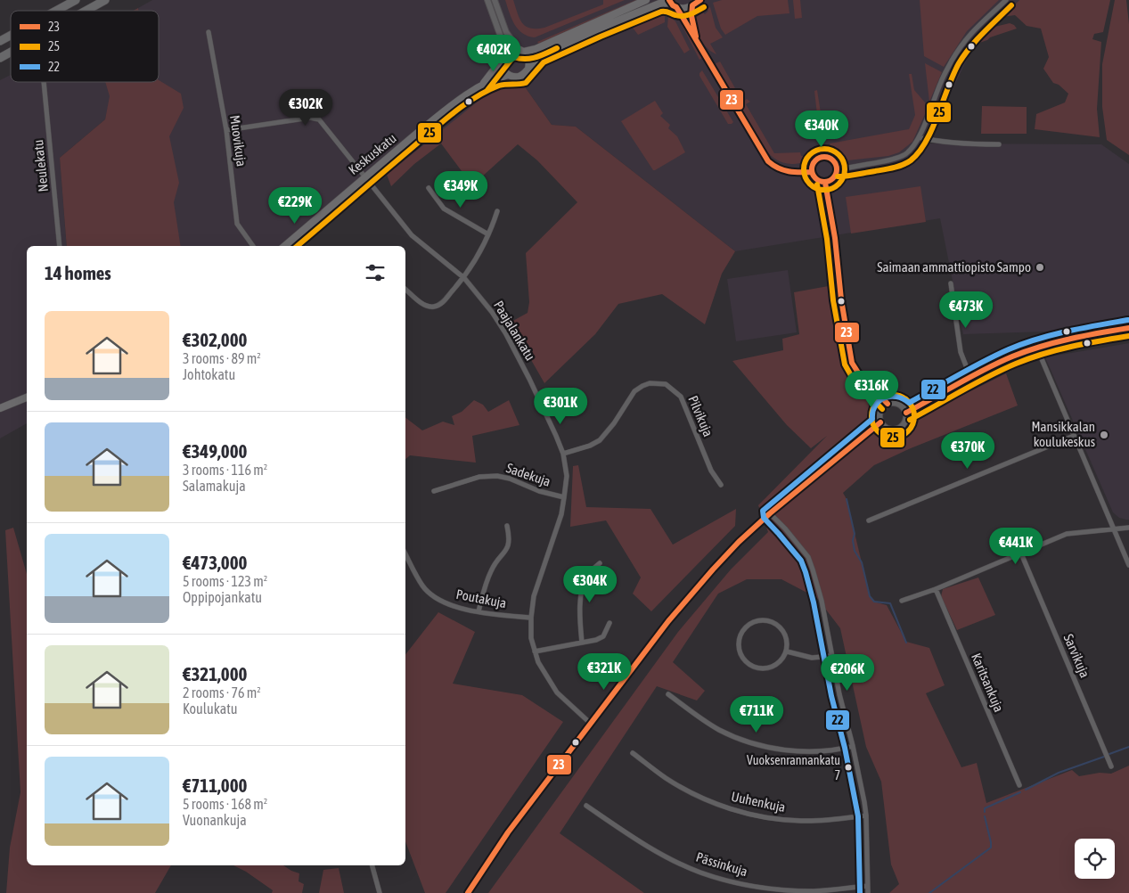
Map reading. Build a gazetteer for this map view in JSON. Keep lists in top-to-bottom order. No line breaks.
{"streets":{"main road":["Keskuskatu"],"street":["Muovikuja","Neulekatu","Paajalankatu","Pilvikuja","Sadekuja","Poutakuja","Sarvikuja","Karitsankuja","Uuhenkuja","Pässinkuja"]},"crossings":[["Muovikuja","Paajalankatu"],["Keskuskatu","Paajalankatu"],["Paajalankatu","Pilvikuja"],["Paajalankatu","Sadekuja"],["Paajalankatu","Poutakuja"]],"places":["Saimaan ammattiopisto Sampo","Mansikkalan koulukeskus","Vuoksenrannankatu 7"],"lines":["transit line 23","transit line 25","transit line 22"],"legend":["23","25","22"],"page":{"price":["€402K","€302K","€340K","€349K","€229K","€473K","€316K","€301K","€370K","€441K","€304K","€321K","€206K","€711K"],"heading":"14 homes","list":[{"name":"€302,000","note":"3 rooms · 89 m² · Johtokatu"},{"name":"€349,000","note":"3 rooms · 116 m² · Salamakuja"},{"name":"€473,000","note":"5 rooms · 123 m² · Oppipojankatu"},{"name":"€321,000","note":"2 rooms · 76 m² · Koulukatu"},{"name":"€711,000","note":"5 rooms · 168 m² · Vuonankuja"}]}}
